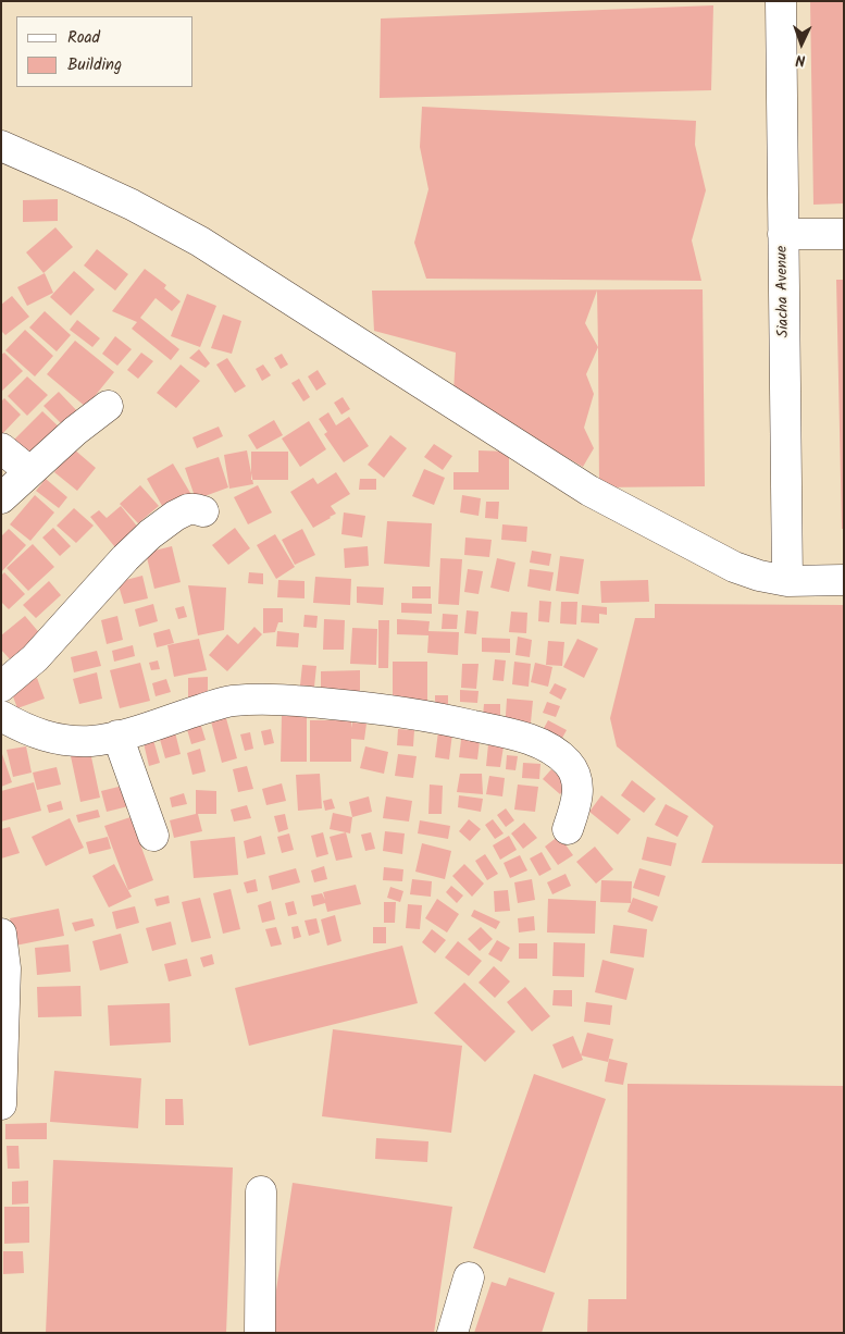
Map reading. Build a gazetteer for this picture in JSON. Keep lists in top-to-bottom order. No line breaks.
{"streets":{"street":["Siacha Avenue"]},"legend":["Road","Building"],"north":"bottom"}
